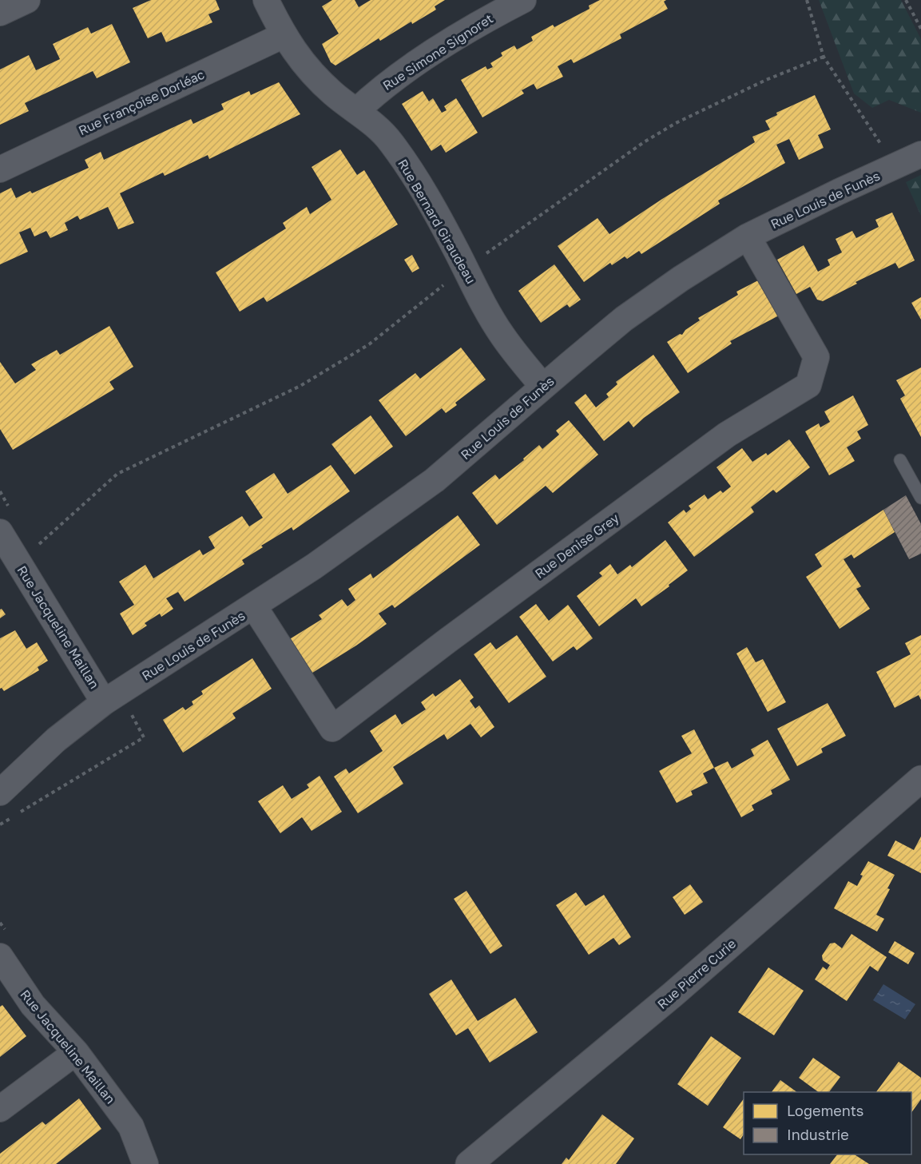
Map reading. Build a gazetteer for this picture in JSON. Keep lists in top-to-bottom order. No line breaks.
{"streets":{"street":["Rue Simone Signoret","Rue Françoise Dorléac","Rue Louis de Funès","Rue Bernard Giraudeau","Rue Denise Grey","Rue Jacqueline Maillan","Rue Pierre Curie"]},"crossings":[["Rue Simone Signoret","Rue Bernard Giraudeau"],["Rue Françoise Dorléac","Rue Bernard Giraudeau"],["Rue Louis de Funès","Rue Bernard Giraudeau"],["Rue Louis de Funès","Rue Denise Grey"],["Rue Louis de Funès","Rue Jacqueline Maillan"]],"legend":["Logements","Industrie"]}
